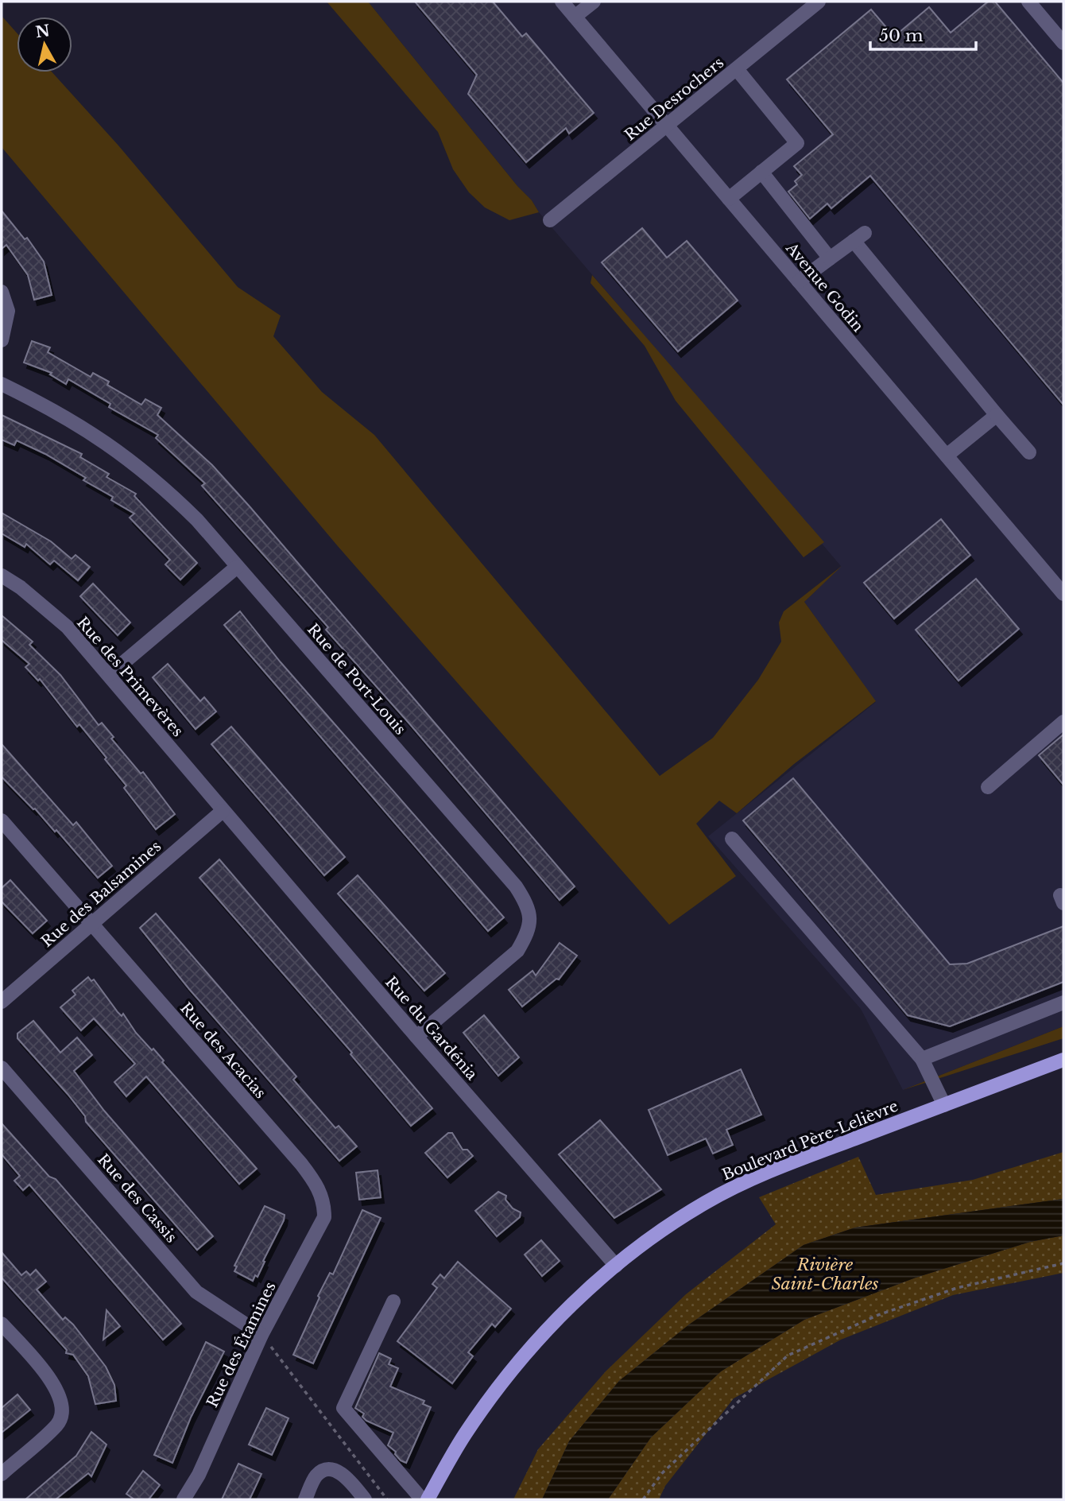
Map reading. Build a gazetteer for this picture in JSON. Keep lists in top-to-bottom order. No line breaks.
{"streets":{"main road":["Boulevard Père-Lelièvre"],"street":["Rue Desrochers","Avenue Godin","Rue des Primevères","Rue de Port-Louis","Rue des Balsamines","Rue du Gardénia","Rue des Acacias","Rue des Cassis","Rue des Étamines"]},"crossings":[["Rue Desrochers","Avenue Godin"],["Rue des Primevères","Rue des Balsamines"],["Rue des Primevères","Rue du Gardénia"],["Rue de Port-Louis","Rue du Gardénia"],["Rue des Balsamines","Rue du Gardénia"],["Rue des Balsamines","Rue des Acacias"],["Rue du Gardénia","Boulevard Père-Lelièvre"],["Rue des Acacias","Rue des Étamines"],["Rue des Cassis","Rue des Étamines"]],"water":["Rivière Saint-Charles"],"scale_bar":"50 m","north":"top"}
